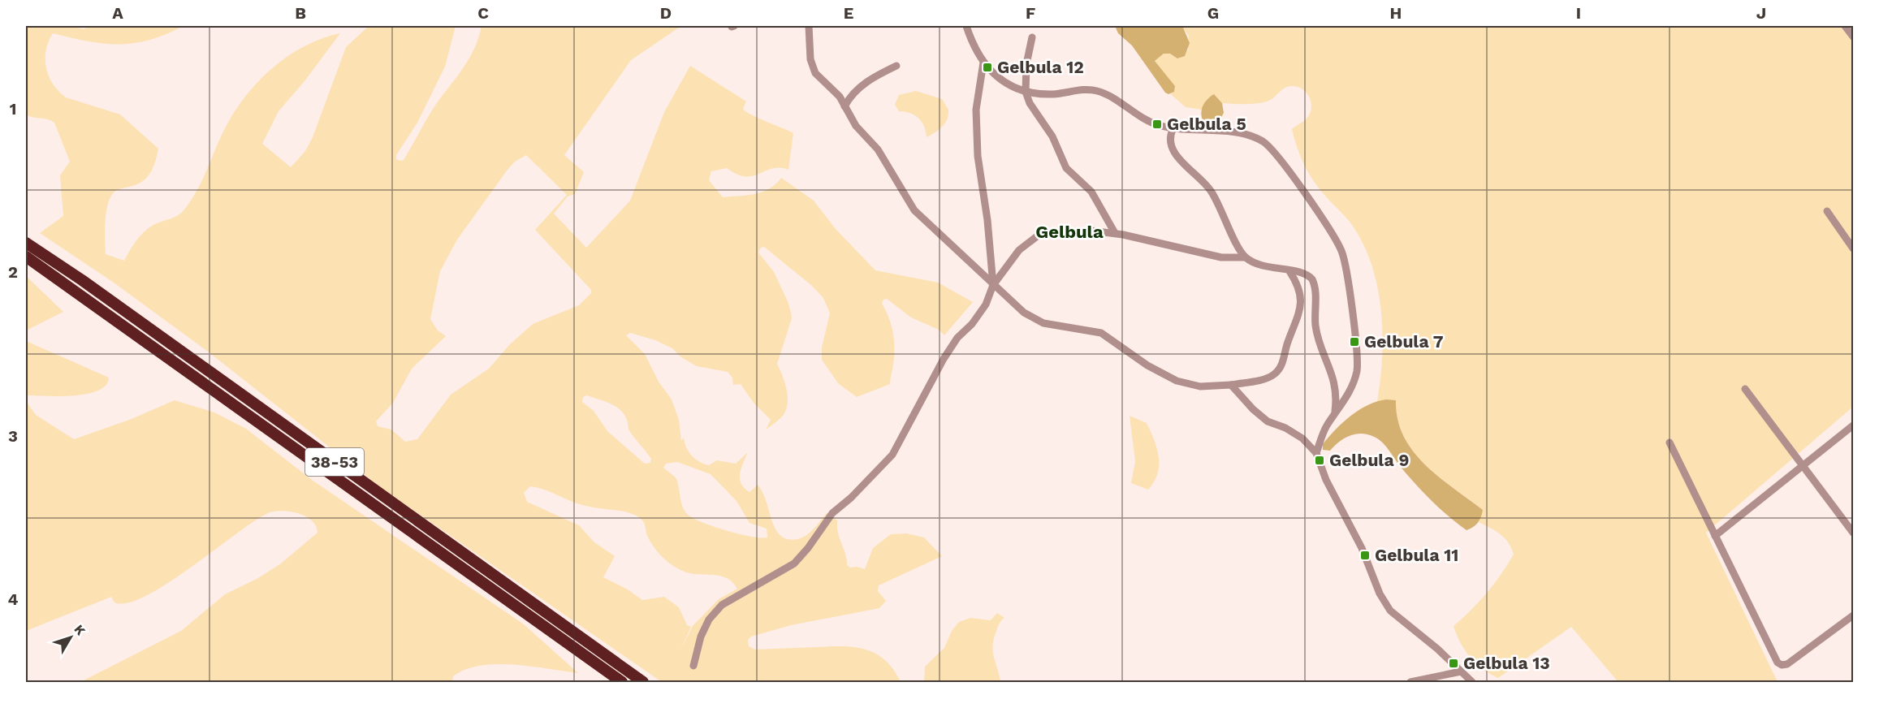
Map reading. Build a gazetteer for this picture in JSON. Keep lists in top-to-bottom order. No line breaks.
{"streets":{"highway":["38-53"]},"districts":["Gelbula"],"places":{"transit":["Gelbula 12","Gelbula 5","Gelbula 7","Gelbula 9","Gelbula 11","Gelbula 13"]},"north":"top right","grid":{"columns":["A","B","C","D","E","F","G","H","I","J"],"rows":["1","2","3","4"]}}
